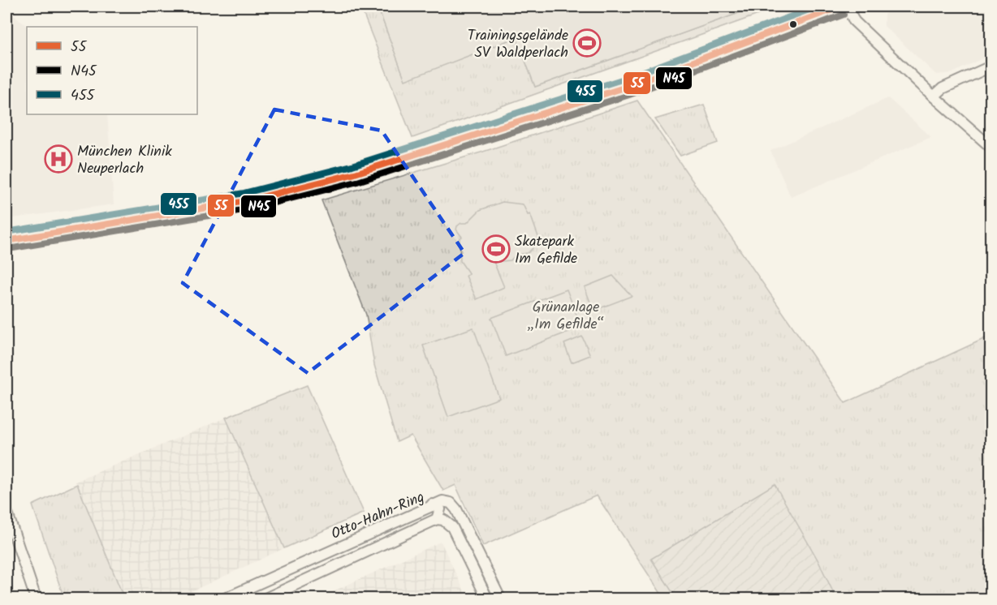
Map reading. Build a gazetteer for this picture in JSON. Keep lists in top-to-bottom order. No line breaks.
{"streets":{"street":["Otto-Hahn-Ring"]},"parks":["Grünanlage „Im Gefilde“"],"places":{"sports":["Trainingsgelände SV Waldperlach","Skatepark Im Gefilde"],"hospital":["München Klinik Neuperlach"]},"lines":["transit line 55","transit line 455","transit line N45"],"legend":["55","N45","455"]}
